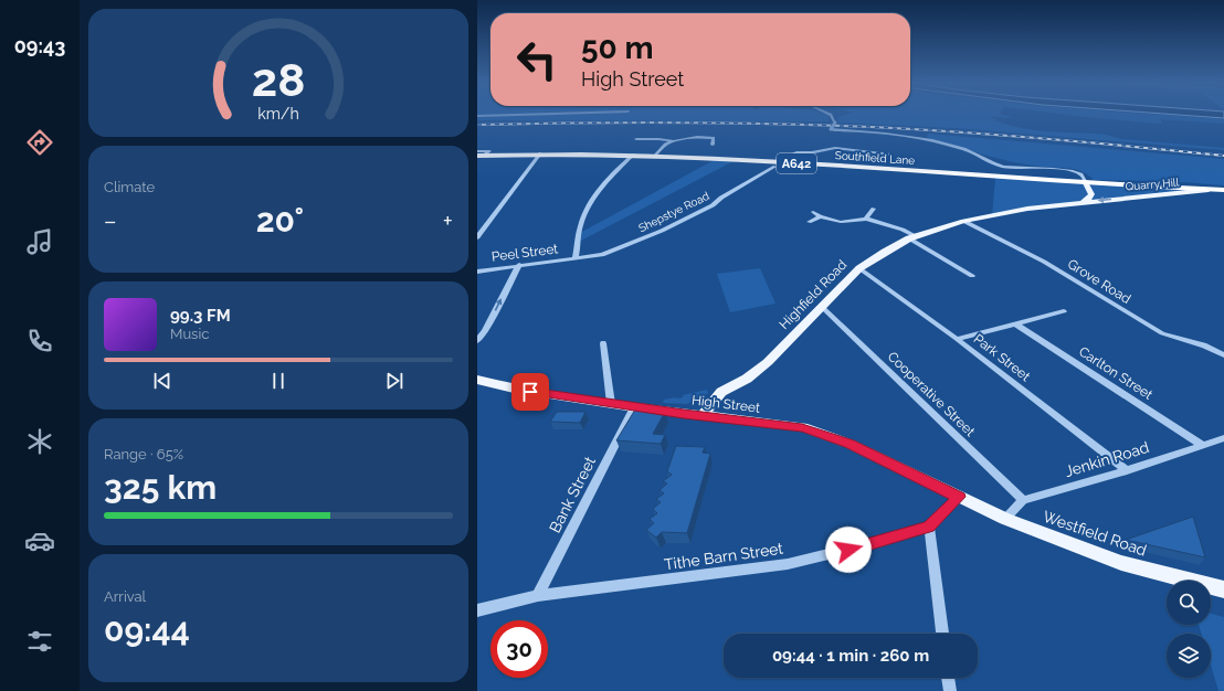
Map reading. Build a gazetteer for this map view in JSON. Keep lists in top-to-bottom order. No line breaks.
{"streets":{"highway":["Southfield Lane","A642","Quarry Hill"],"main road":["Highfield Road","High Street","Westfield Road"],"street":["Shepstye Road","Peel Street","Grove Road","Park Street","Carlton Street","Cooperative Street","Jenkin Road","Bank Street","Tithe Barn Street"]},"crossings":[["Southfield Lane","Quarry Hill"],["Quarry Hill","Grove Road"],["Quarry Hill","Highfield Road"],["Shepstye Road","Peel Street"],["Grove Road","Highfield Road"],["Highfield Road","Park Street"],["Highfield Road","Cooperative Street"],["Highfield Road","High Street"],["Park Street","Jenkin Road"],["Carlton Street","Jenkin Road"],["Cooperative Street","Jenkin Road"],["High Street","Bank Street"],["High Street","Westfield Road"],["High Street","Tithe Barn Street"],["Bank Street","Tithe Barn Street"],["Westfield Road","Tithe Barn Street"]],"one_way":["Quarry Hill"],"page":{"tabs":"09:43","turn":["50 m","High Street"],"tile":["Climate",["Range · 65%","325 km"],["Arrival","09:44"]],"heat":["−","20°","+"],"song":["99.3 FM","Music"],"limit":"30","trip":"09:44 · 1 min · 260 m","gauge":["28","km/h"]}}
